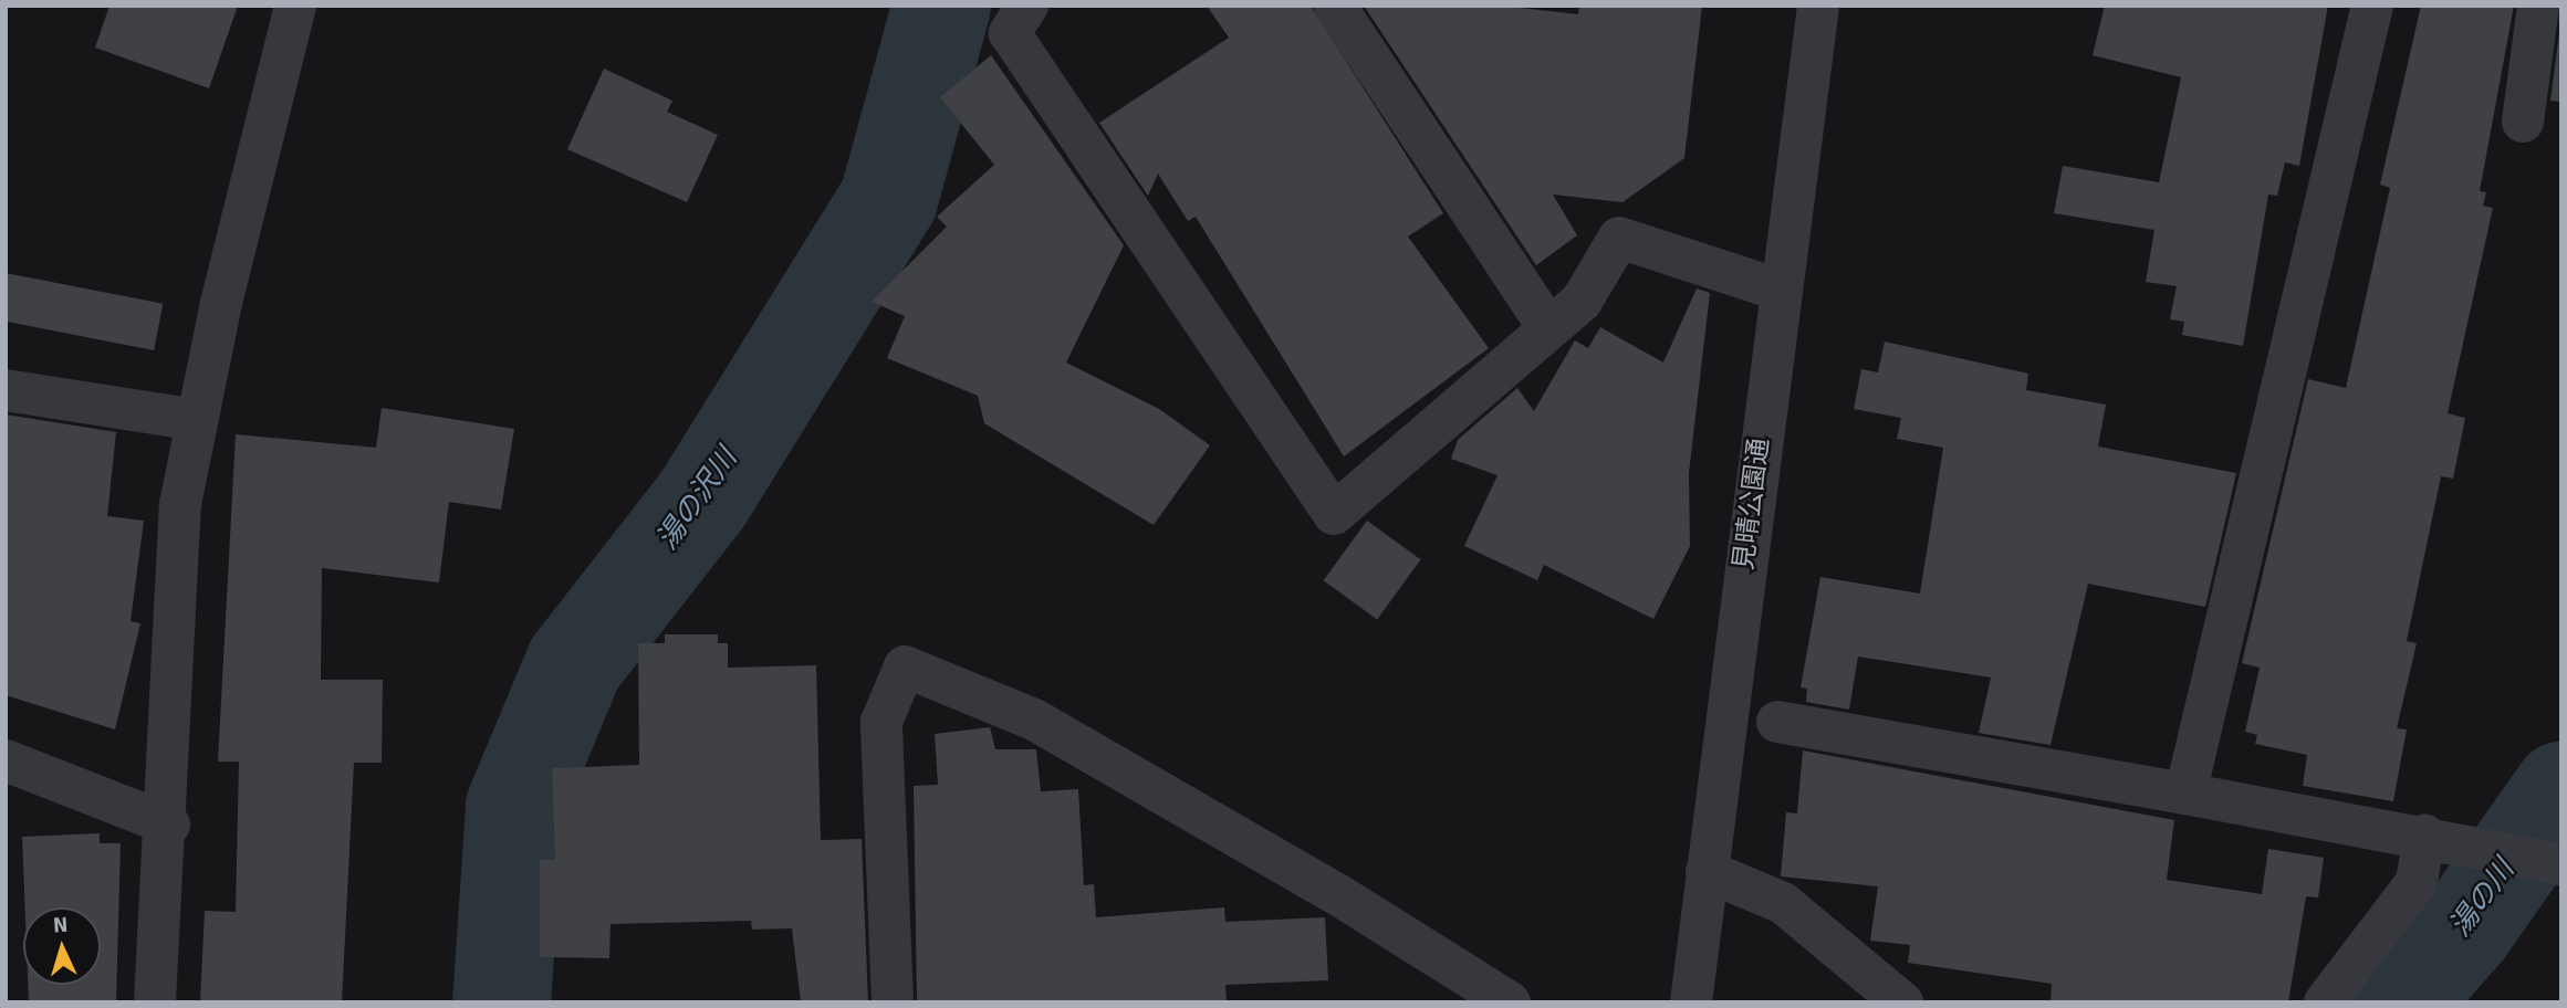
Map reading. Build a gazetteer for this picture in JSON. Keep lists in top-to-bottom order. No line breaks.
{"streets":{"street":["見晴公園通"]},"water":["湯の沢川","湯の川"],"north":"top"}
